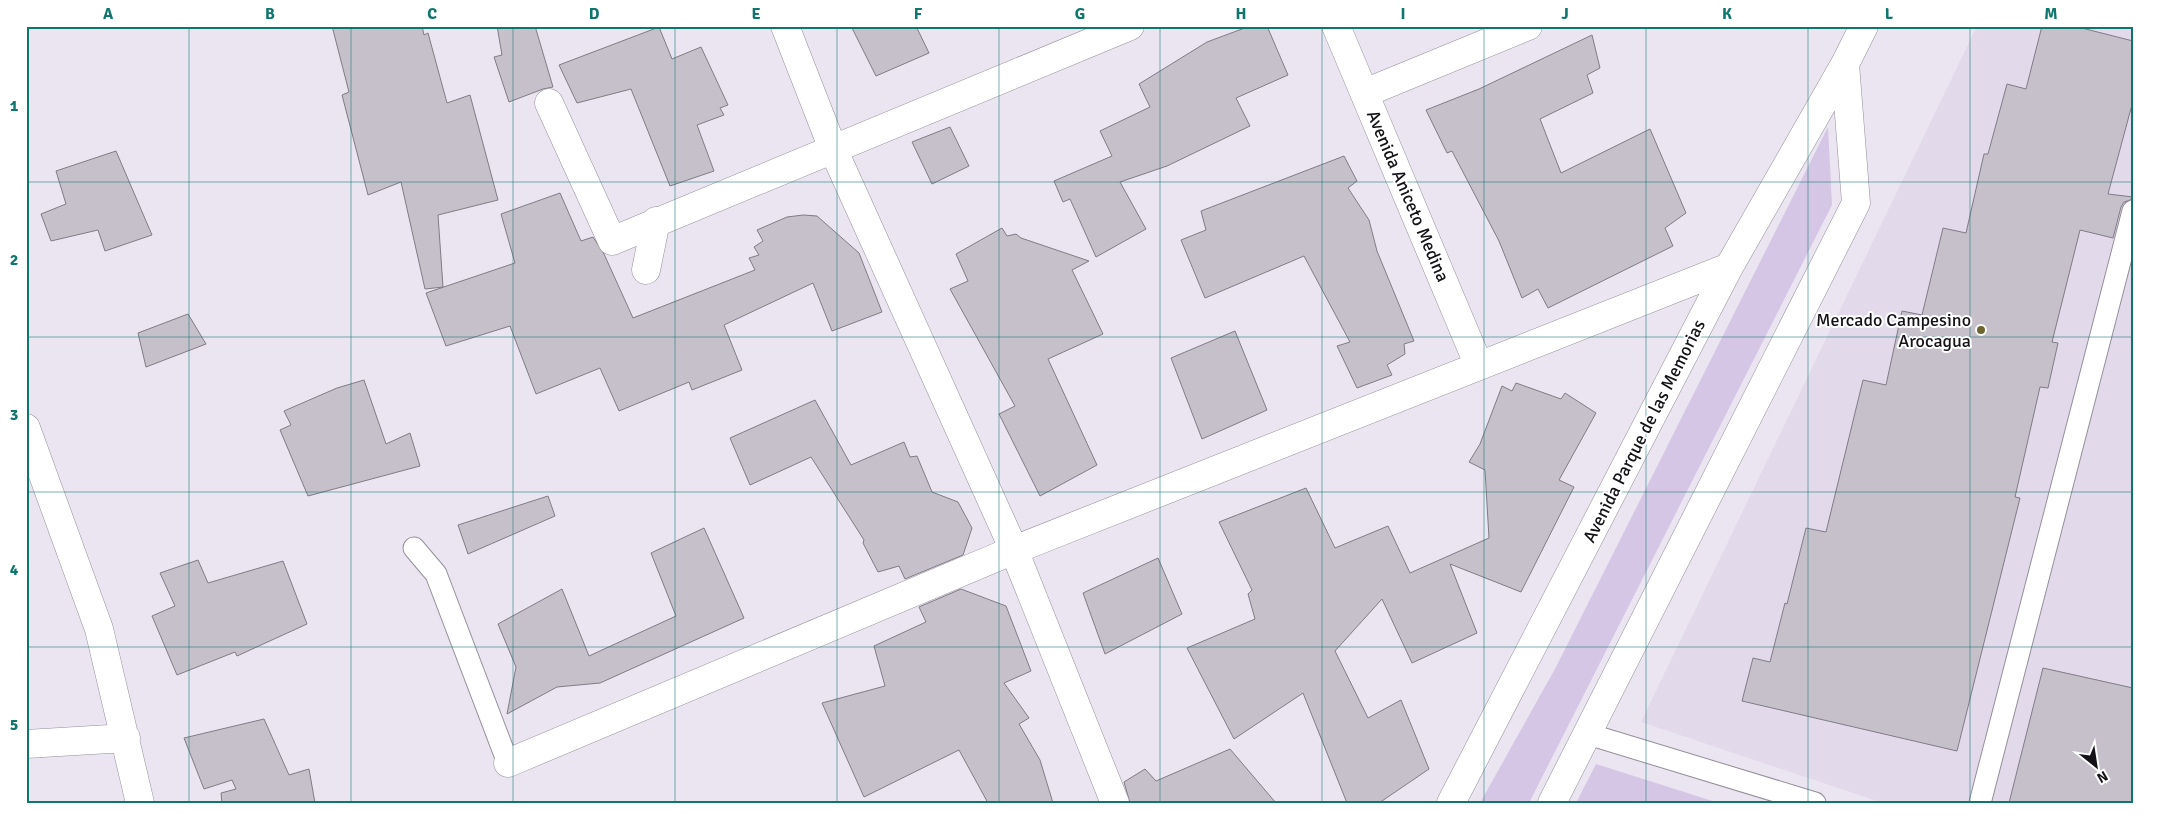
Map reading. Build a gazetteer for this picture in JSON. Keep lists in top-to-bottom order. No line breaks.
{"streets":{"street":["Avenida Aniceto Medina","Avenida Parque de las Memorias"]},"places":["Mercado Campesino Arocagua"],"north":"bottom right","grid":{"columns":["A","B","C","D","E","F","G","H","I","J","K","L","M"],"rows":["1","2","3","4","5"]}}
